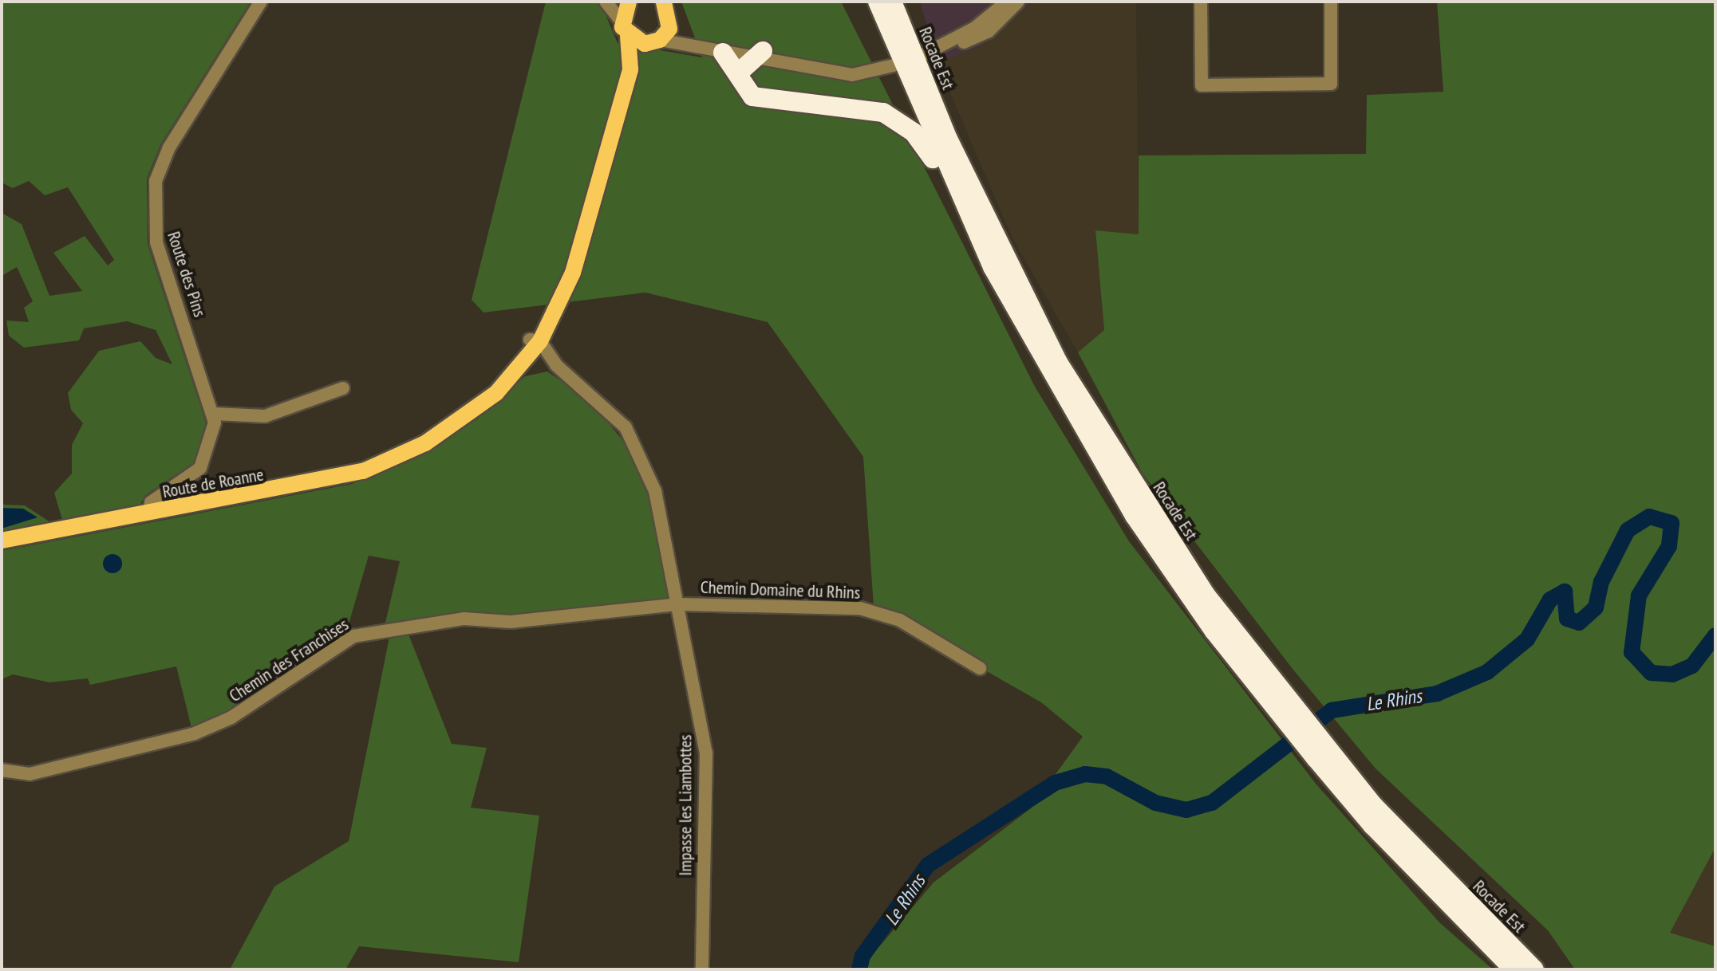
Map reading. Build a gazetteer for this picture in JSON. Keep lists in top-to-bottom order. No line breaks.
{"streets":{"highway":["Rocade Est"],"main road":["Route de Roanne"],"street":["Route des Pins","Chemin Domaine du Rhins","Chemin des Franchises","Impasse les Liambottes"]},"crossings":[["Route des Pins","Route de Roanne"],["Chemin Domaine du Rhins","Chemin des Franchises"],["Chemin Domaine du Rhins","Impasse les Liambottes"],["Chemin des Franchises","Impasse les Liambottes"]],"water":["Le Rhins"]}
